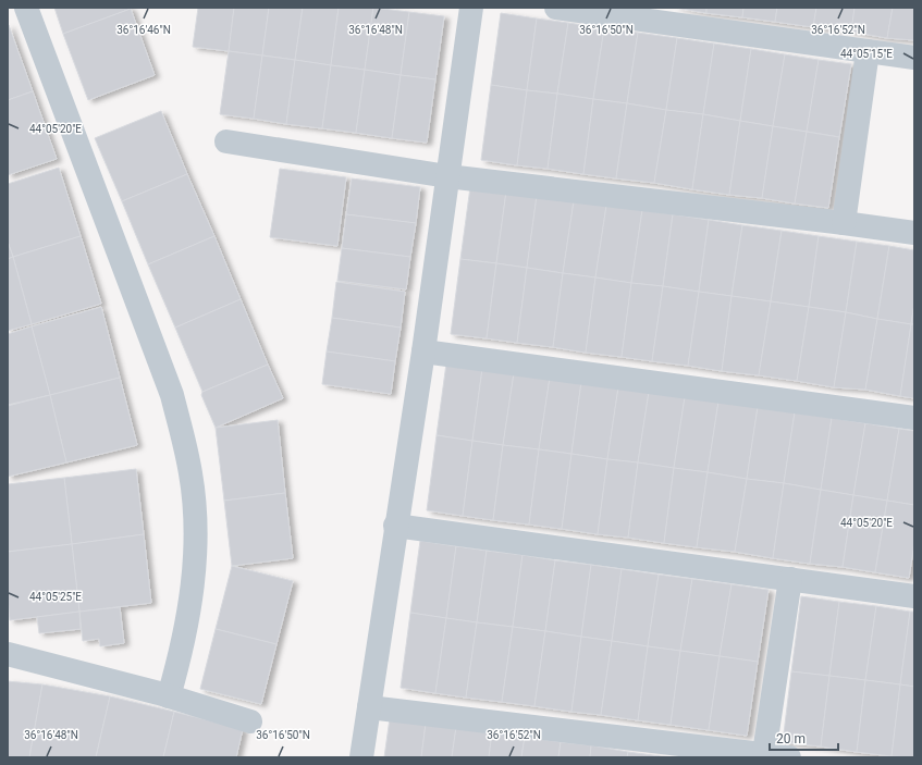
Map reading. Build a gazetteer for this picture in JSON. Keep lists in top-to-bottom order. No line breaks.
{"scale_bar":"20 m","coordinates":["36°16'46\"N","36°16'48\"N","36°16'50\"N","36°16'52\"N","44°05'15\"E","44°05'20\"E","44°05'25\"E"]}
